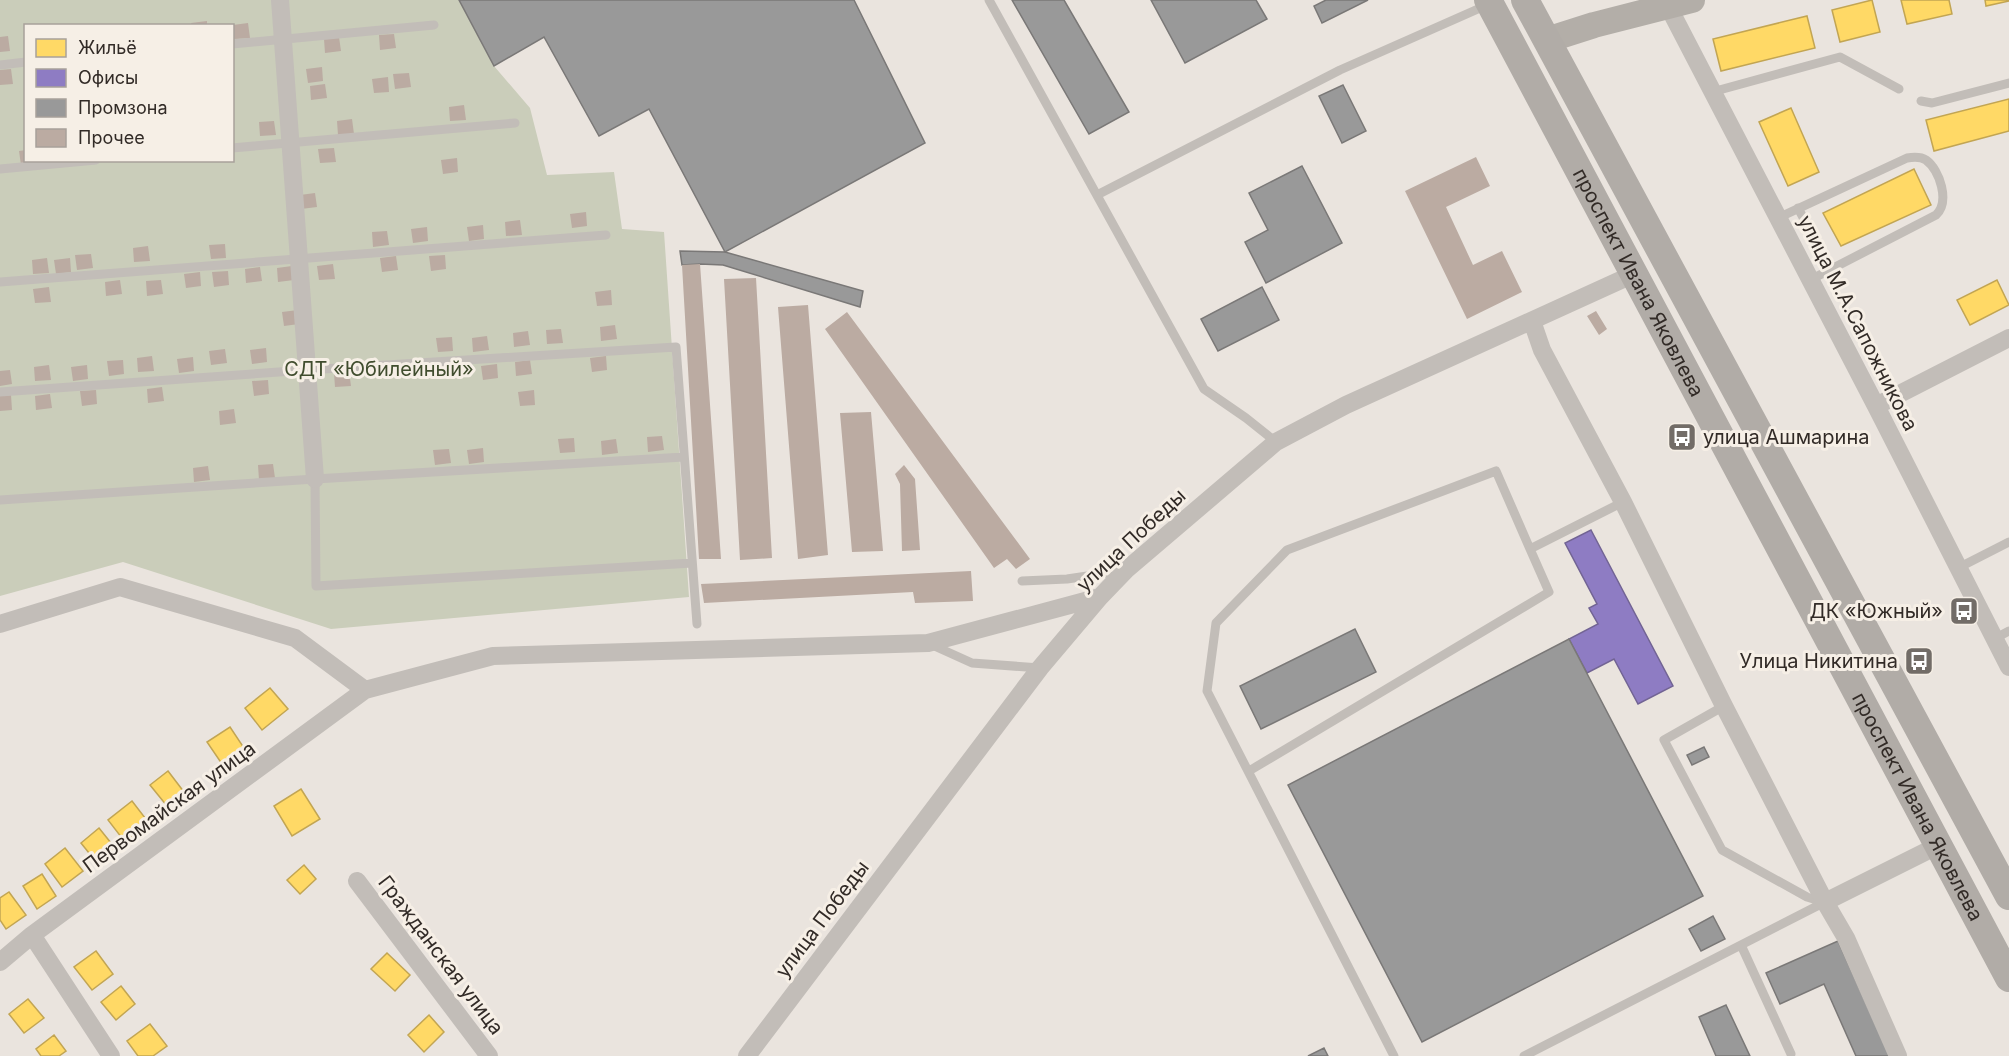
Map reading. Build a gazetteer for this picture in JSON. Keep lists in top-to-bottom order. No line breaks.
{"streets":{"main road":["проспект Ивана Яковлева"],"street":["улица М.А.Сапожникова","улица Победы","Первомайская улица","Гражданская улица"]},"crossings":[["проспект Ивана Яковлева","улица Победы"]],"parks":["СДТ «Юбилейный»"],"places":{"bus stop":["улица Ашмарина","ДК «Южный»","Улица Никитина"]},"legend":["Жильё","Офисы","Промзона","Прочее"]}
